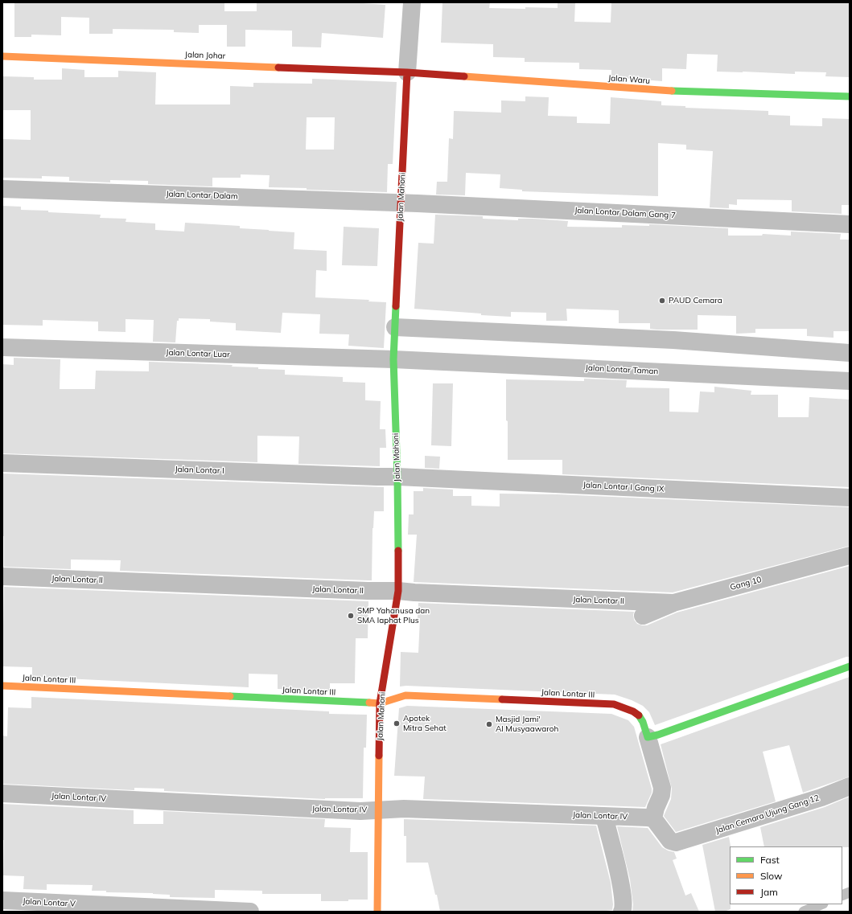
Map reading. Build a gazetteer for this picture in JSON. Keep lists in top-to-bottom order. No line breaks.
{"streets":{"street":["Jalan Johar","Jalan Waru","Jalan Lontar Dalam","Jalan Mahoni","Jalan Lontar Dalam Gang 7","Jalan Lontar Luar","Jalan Lontar Taman","Jalan Lontar I","Jalan Lontar I Gang IX","Jalan Lontar II","Gang 10","Jalan Lontar III","Jalan Lontar IV","Jalan Cemara Ujung Gang 12","Jalan Lontar V"]},"crossings":[["Jalan Johar","Jalan Waru"],["Jalan Johar","Jalan Mahoni"],["Jalan Waru","Jalan Mahoni"],["Jalan Lontar Dalam","Jalan Mahoni"],["Jalan Lontar Dalam","Jalan Lontar Dalam Gang 7"],["Jalan Mahoni","Jalan Lontar Dalam Gang 7"],["Jalan Mahoni","Jalan Lontar Luar"],["Jalan Mahoni","Jalan Lontar Taman"],["Jalan Mahoni","Jalan Lontar I"],["Jalan Mahoni","Jalan Lontar I Gang IX"],["Jalan Mahoni","Jalan Lontar II"],["Jalan Mahoni","Jalan Lontar III"],["Jalan Mahoni","Jalan Lontar IV"],["Jalan Lontar Luar","Jalan Lontar Taman"],["Jalan Lontar I","Jalan Lontar I Gang IX"],["Jalan Lontar II","Gang 10"],["Jalan Lontar IV","Jalan Cemara Ujung Gang 12"]],"places":["PAUD Cemara","SMP Yahanusa dan SMA laphat Plus","Apotek Mitra Sehat","Masjid Jami' Al Musyaawaroh"],"legend":["Fast","Slow","Jam"]}
